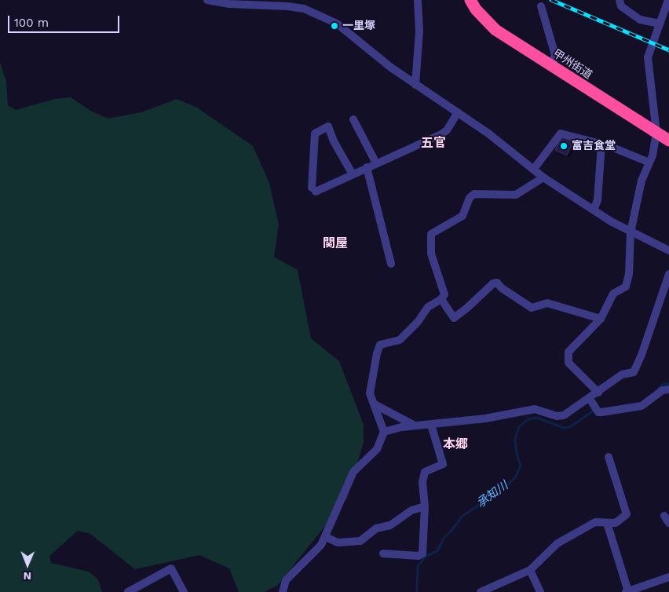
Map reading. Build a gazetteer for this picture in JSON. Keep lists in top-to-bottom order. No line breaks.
{"streets":{"highway":["甲州街道"]},"districts":["五官","関屋","本郷"],"water":["承知川"],"places":["一里塚","富吉食堂"],"scale_bar":"100 m","north":"bottom"}
